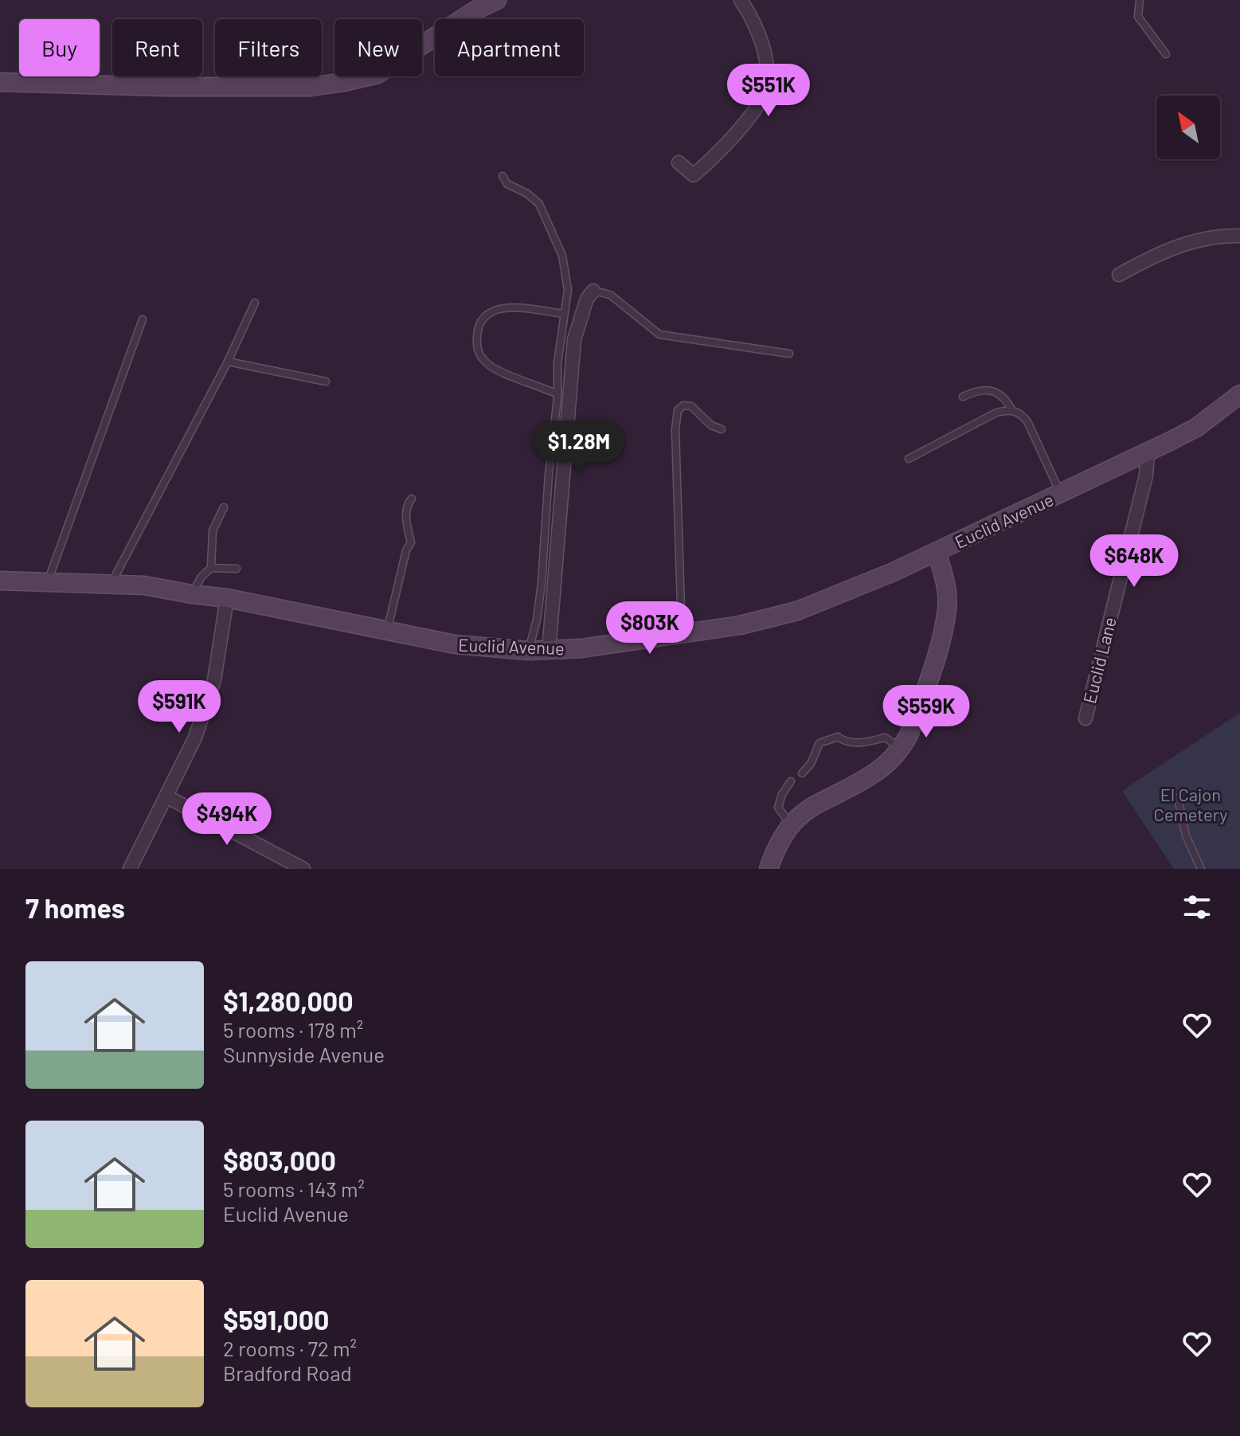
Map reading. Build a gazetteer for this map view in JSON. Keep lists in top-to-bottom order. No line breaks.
{"streets":{"street":["Euclid Avenue","Euclid Lane"]},"crossings":[["Euclid Avenue","Euclid Lane"]],"parks":["El Cajon Cemetery"],"north":"top left","page":{"chip":["Buy","Rent","Filters","New","Apartment"],"price":["$551K","$1.28M","$648K","$803K","$591K","$559K","$494K"],"heading":"7 homes","list":[{"name":"$1,280,000","note":"5 rooms · 178 m² · Sunnyside Avenue"},{"name":"$803,000","note":"5 rooms · 143 m² · Euclid Avenue"},{"name":"$591,000","note":"2 rooms · 72 m² · Bradford Road"}]}}
